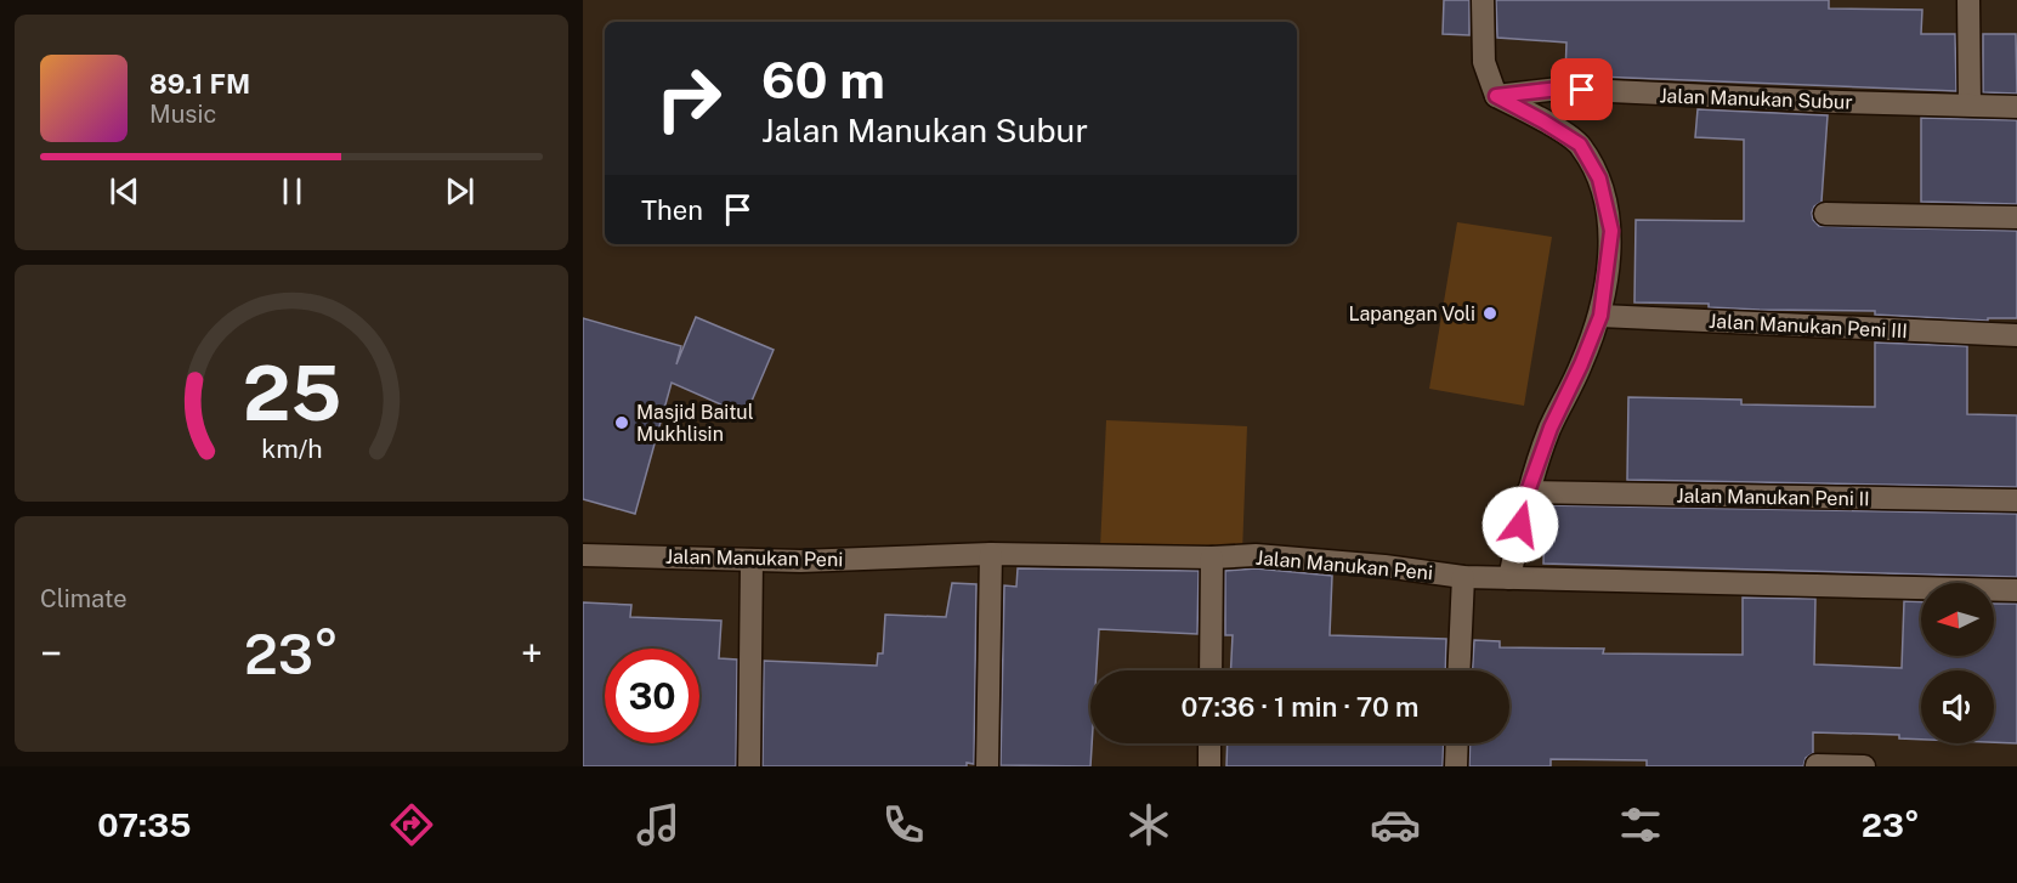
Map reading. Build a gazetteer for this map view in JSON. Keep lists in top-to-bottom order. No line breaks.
{"streets":{"street":["Jalan Manukan Subur","Jalan Manukan Peni III","Jalan Manukan Peni II","Jalan Manukan Peni"]},"places":["Lapangan Voli","Masjid Baitul Mukhlisin"],"north":"left","page":{"turn":["60 m","Jalan Manukan Subur"],"song":["89.1 FM","Music"],"then":"Then","tile":"Climate","heat":["−","23°","+"],"limit":"30","trip":"07:36 · 1 min · 70 m","tabs":["07:35","23°"],"gauge":["25","km/h"]}}
